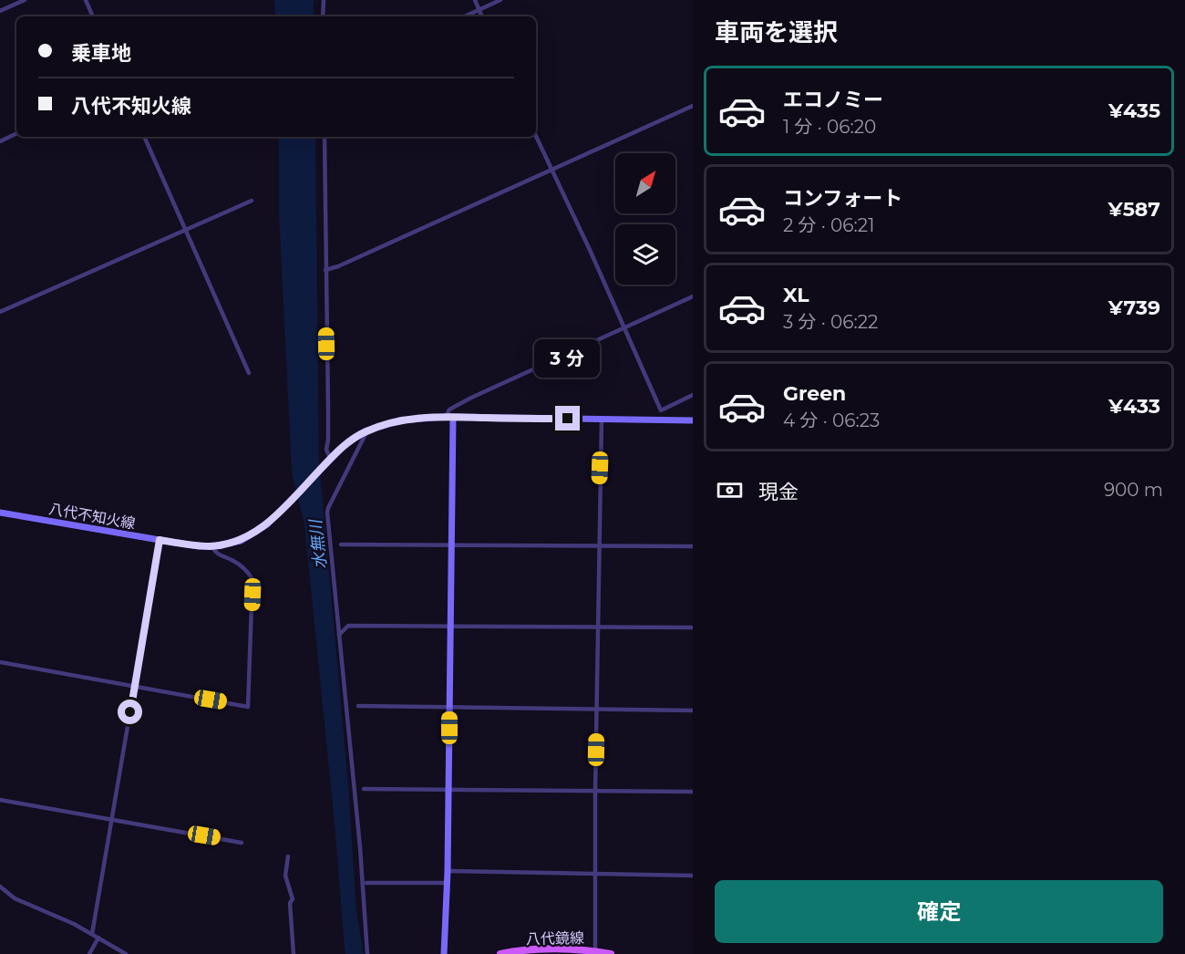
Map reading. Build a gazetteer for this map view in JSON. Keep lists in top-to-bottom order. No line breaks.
{"streets":{"main road":["八代不知火線","八代鏡線"]},"water":["水無川"],"north":"top right","page":{"heading":"車両を選択","banner":["乗車地","八代不知火線"],"list":[{"name":"エコノミー","note":"1 分 · 06:20","value":"¥435"},{"name":"コンフォート","note":"2 分 · 06:21","value":"¥587"},{"name":"XL","note":"3 分 · 06:22","value":"¥739"},{"name":"Green","note":"4 分 · 06:23","value":"¥433"}],"bubble":"3 分","pay":["現金","900 m"],"buttons":"確定"}}
